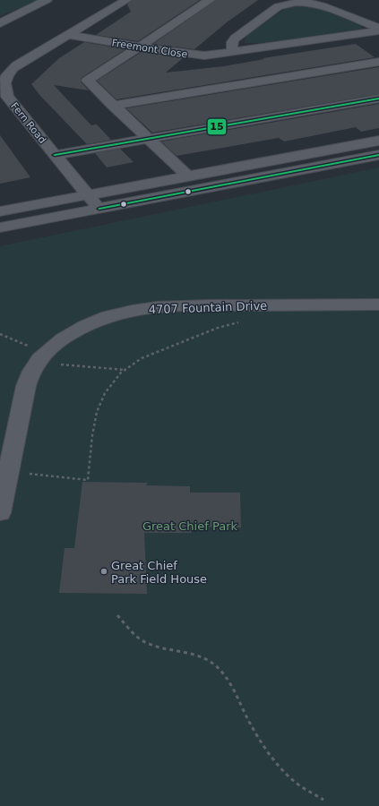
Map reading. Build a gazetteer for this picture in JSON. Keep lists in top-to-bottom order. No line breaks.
{"streets":{"street":["Freemont Close","Fern Road","4707 Fountain Drive"]},"crossings":[["Freemont Close","Fern Road"]],"parks":["Great Chief Park"],"places":["Great Chief Park Field House"],"lines":["transit line 15"]}
